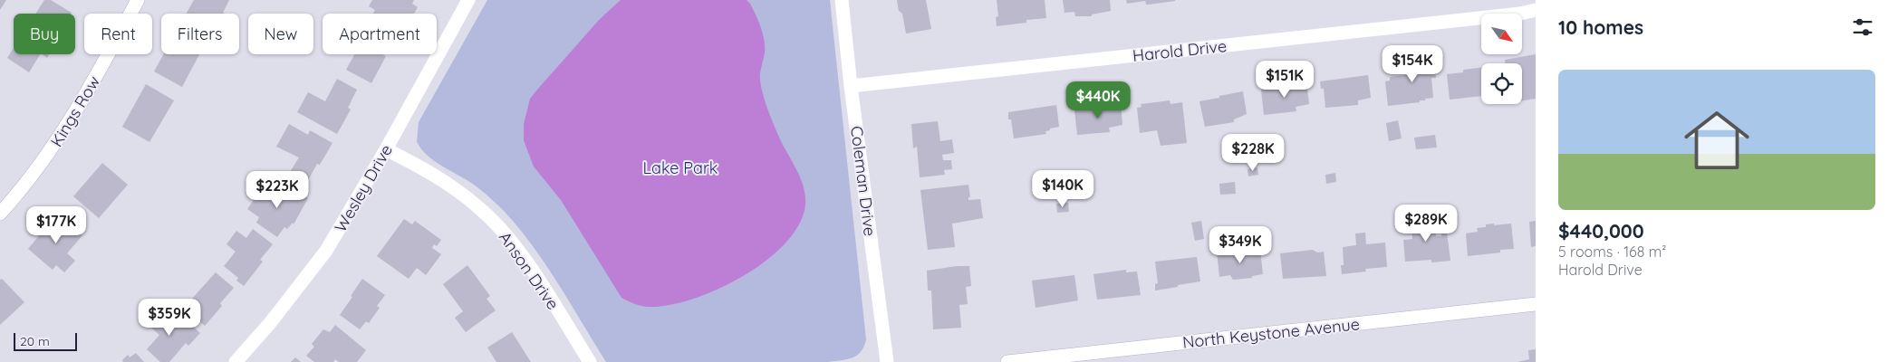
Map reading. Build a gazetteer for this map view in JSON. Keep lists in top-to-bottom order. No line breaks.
{"streets":{"street":["Harold Drive","Kings Row","Coleman Drive","Wesley Drive","Anson Drive","North Keystone Avenue"]},"crossings":[["Harold Drive","Coleman Drive"],["Wesley Drive","Anson Drive"]],"parks":["Lake Park"],"scale_bar":"20 m","north":"bottom right","page":{"heading":"10 homes","chip":["Buy","Rent","Filters","New","Apartment"],"price":["$154K","$151K","$440K","$228K","$140K","$223K","$289K","$177K","$349K","$359K"],"list":[{"name":"$440,000","note":"5 rooms · 168 m² · Harold Drive"}],"scale":"20 m"}}
